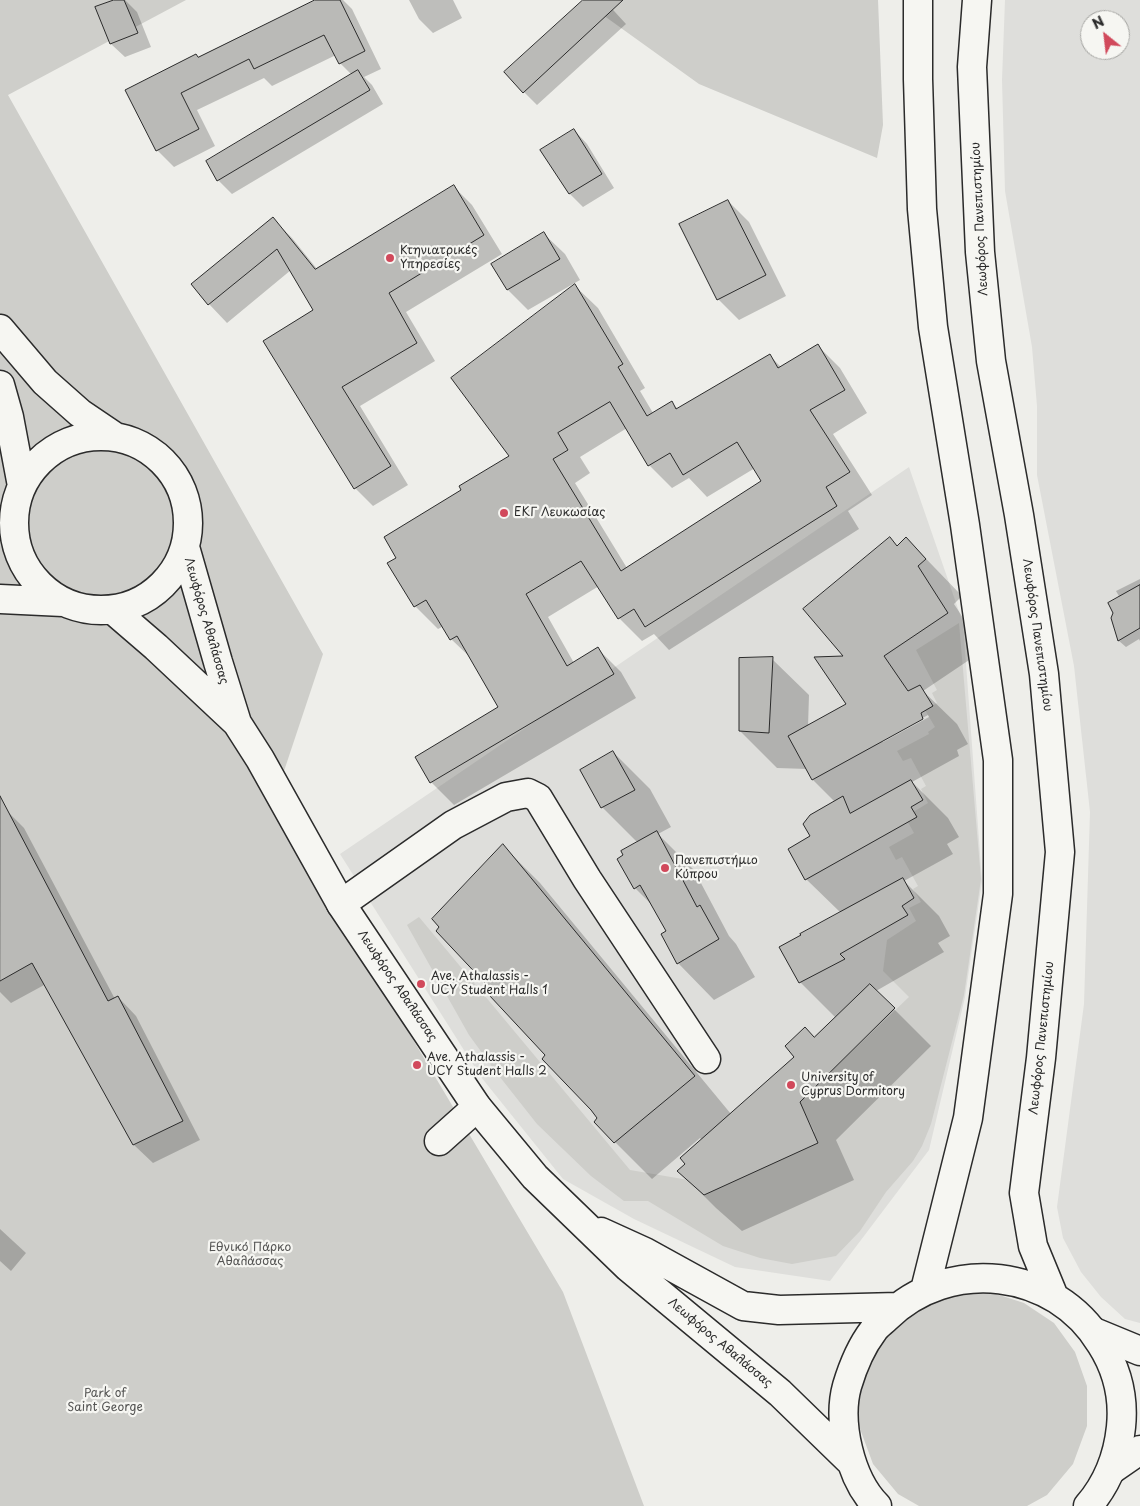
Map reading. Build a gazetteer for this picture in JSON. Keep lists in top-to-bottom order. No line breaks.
{"streets":{"main road":["Λεωφόρος Πανεπιστημίου","Λεωφόρος Αθαλάσσας"]},"parks":["Εθνικό Πάρκο Αθαλάσσας","Park of Saint George"],"places":["Κτηνιατρικές Υπηρεσίες","ΕΚΓ Λευκωσίας","Πανεπιστήμιο Κύπρου","Ave. Athalassis - UCY Student Halls 1","Ave. Athalassis - UCY Student Halls 2","University of Cyprus Dormitory"],"north":"top left"}
